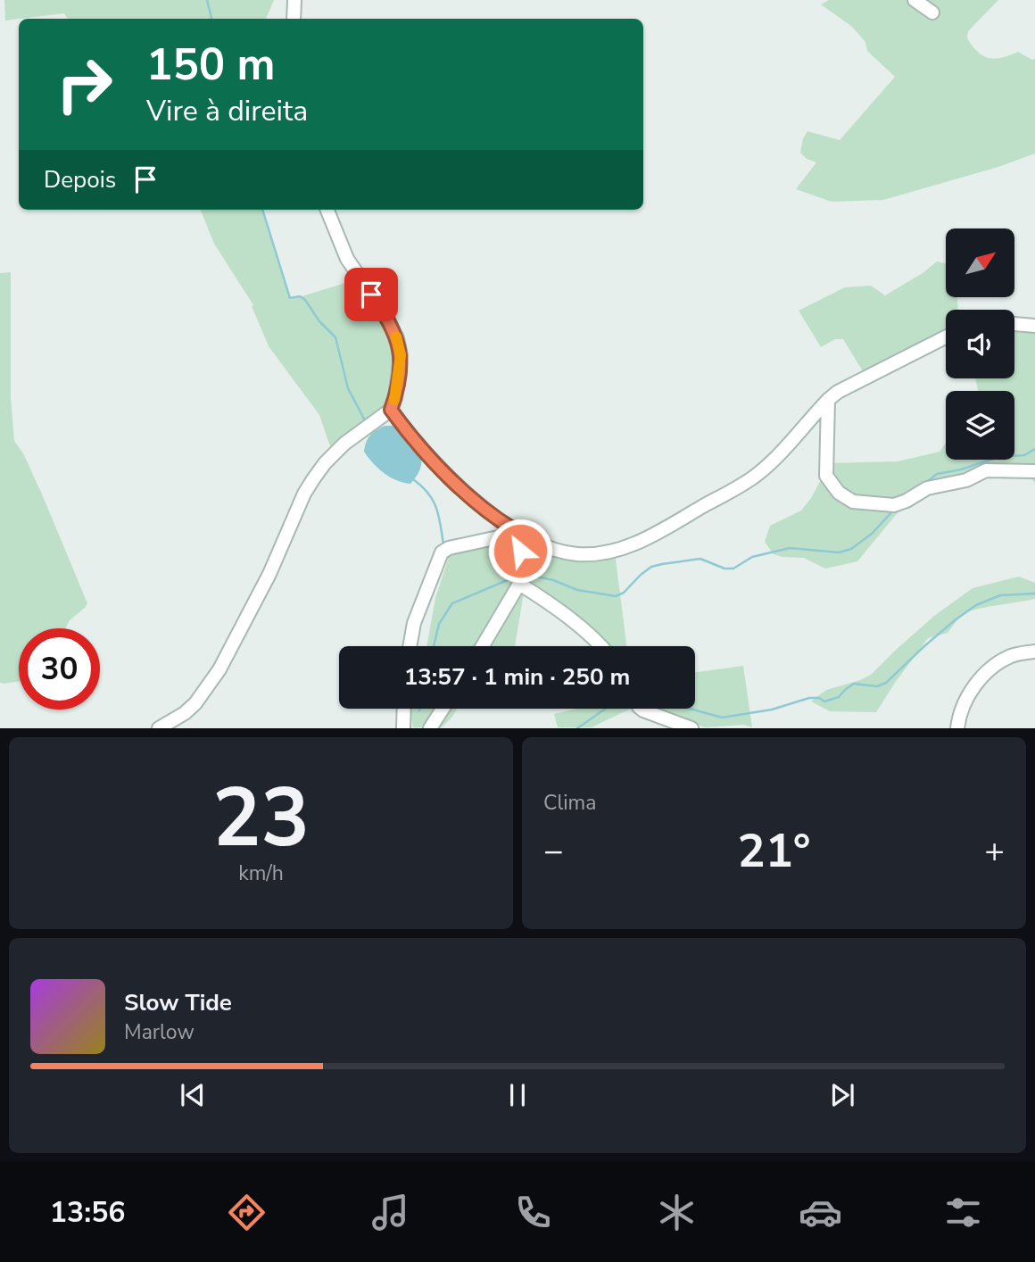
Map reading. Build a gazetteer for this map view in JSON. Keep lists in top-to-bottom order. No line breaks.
{"north":"top right","page":{"turn":["150 m","Vire à direita"],"then":"Depois","limit":"30","trip":"13:57 · 1 min · 250 m","tile":[["23","km/h"],"Clima"],"heat":["−","21°","+"],"song":["Slow Tide","Marlow"],"tabs":"13:56"}}
